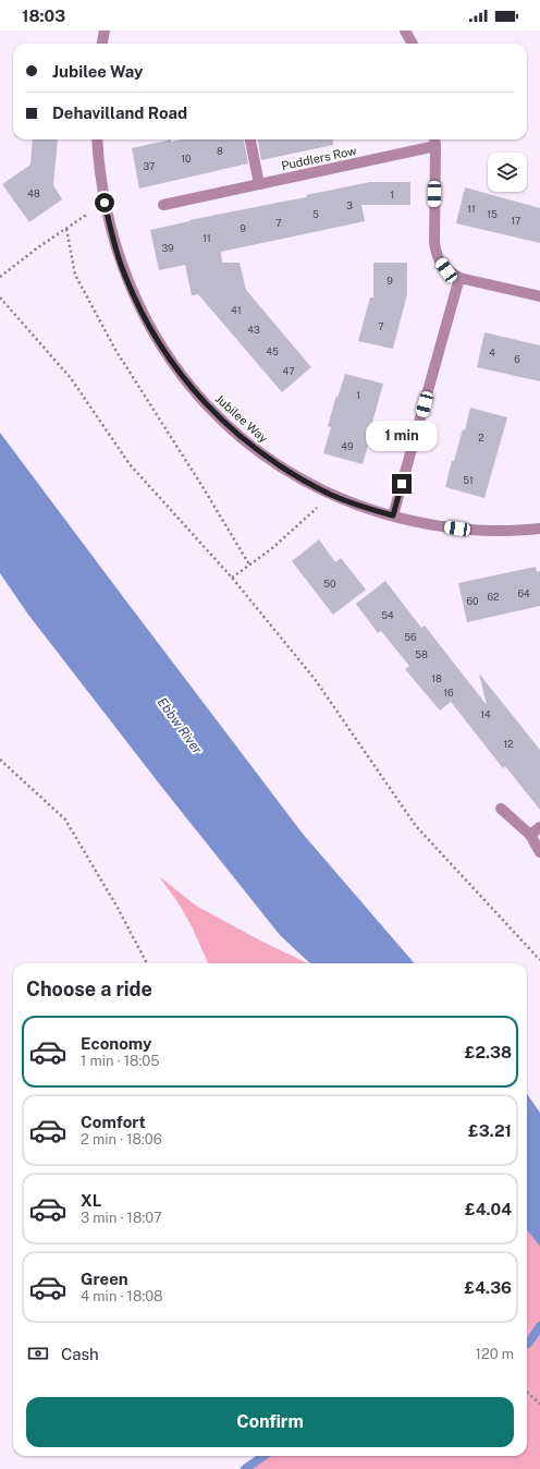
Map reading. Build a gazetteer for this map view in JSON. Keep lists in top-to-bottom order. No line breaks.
{"streets":{"street":["Puddlers Row","Jubilee Way"]},"water":["Ebbw River"],"house_numbers":["8","10","37","48","1","3","11","5","15","17","7","9","11","39","9","41","7","43","45","4","6","47","1","2","49","51","50","64","62","60","54","56","58","18","16","14","12"],"page":{"status":"18:03","banner":["Jubilee Way","Dehavilland Road"],"bubble":"1 min","heading":"Choose a ride","list":[{"name":"Economy","note":"1 min · 18:05","value":"£2.38"},{"name":"Comfort","note":"2 min · 18:06","value":"£3.21"},{"name":"XL","note":"3 min · 18:07","value":"£4.04"},{"name":"Green","note":"4 min · 18:08","value":"£4.36"}],"pay":["Cash","120 m"],"buttons":"Confirm"}}
